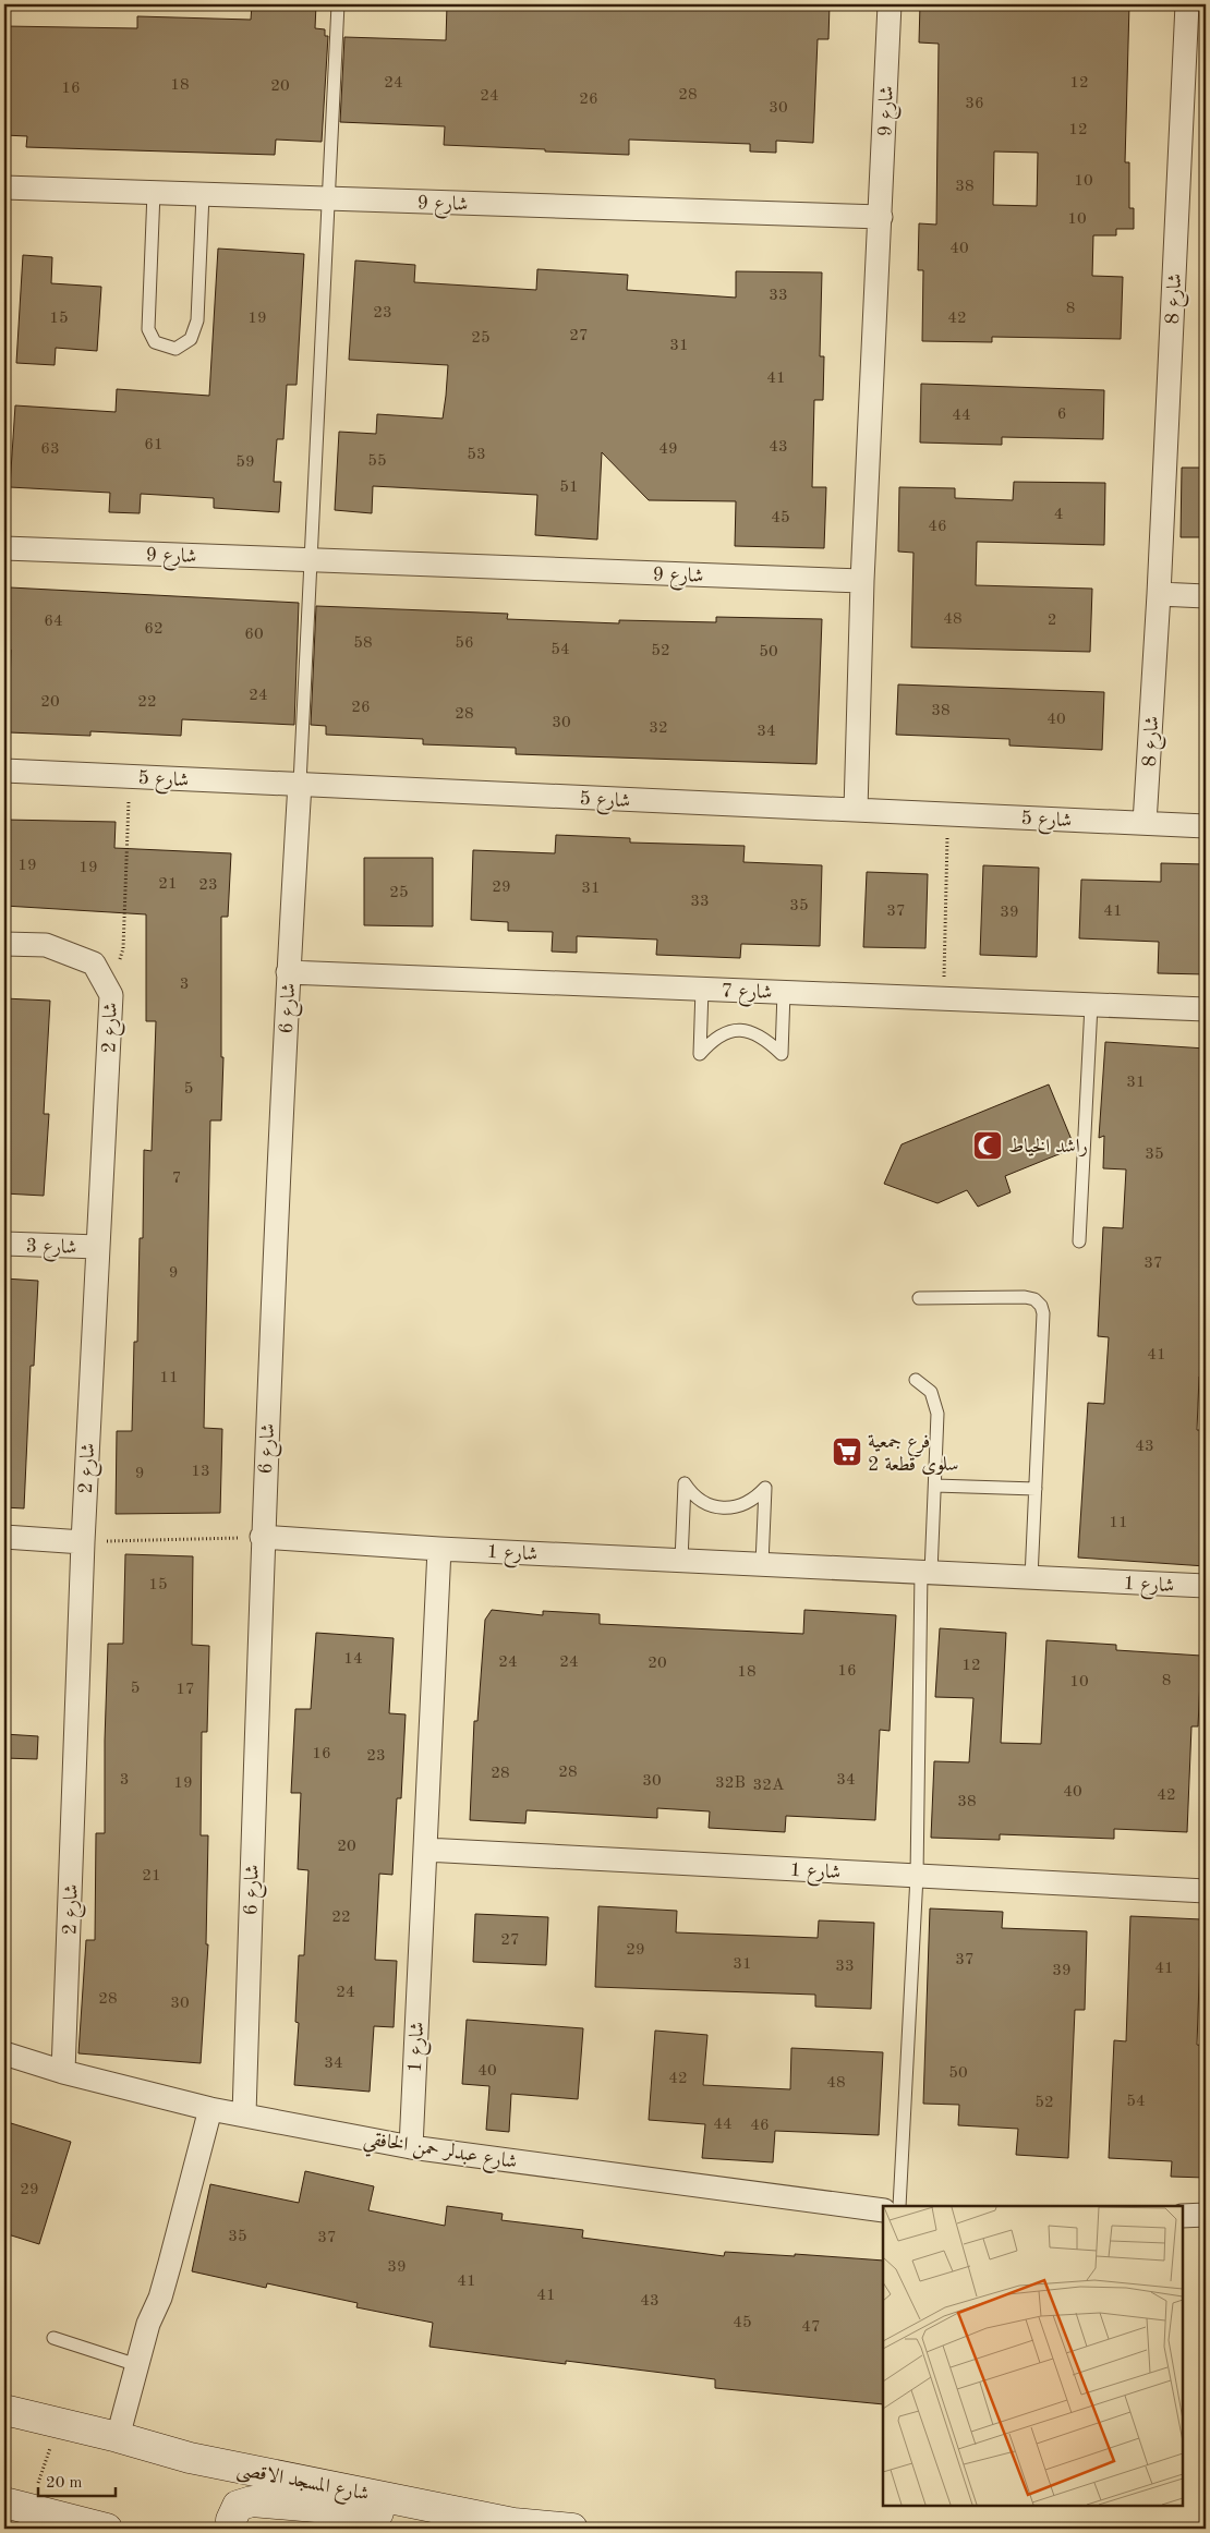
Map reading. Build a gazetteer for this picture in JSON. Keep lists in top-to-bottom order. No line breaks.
{"streets":{"main road":["شارع المسجد الاقصى"],"street":["شارع 9","شارع 8","شارع 5","شارع 7","شارع 6","شارع 2","شارع 3","شارع 1","شارع عبدلر حمن الخافقي"]},"crossings":[["شارع 9","شارع 5"],["شارع 8","شارع 5"],["شارع 5","شارع 6"],["شارع 7","شارع 6"],["شارع 6","شارع 1"],["شارع 6","شارع عبدلر حمن الخافقي"],["شارع 2","شارع 3"],["شارع 2","شارع عبدلر حمن الخافقي"],["شارع 1","شارع عبدلر حمن الخافقي"]],"places":{"mosque":["راشد الخياط"],"supermarket":["فرع جمعية سلوى قطعة 2"]},"house_numbers":["24","12","18","20","16","28","24","26","36","30","12","10","38","10","40","33","8","23","15","19","42","27","25","31","41","6","44","61","43","63","49","53","55","59","51","4","45","46","48","2","64","62","60","58","56","54","52","50","24","20","22","26","38","28","40","30","32","34","19","19","21","23","29","31","25","33","35","37","41","39","3","31","5","35","7","37","9","41","11","43","13","9","11","15","14","24","24","20","12","16","18","8","10","5","17","16","23","28","28","3","34","30","19","32B","32A","40","42","38","20","21","22","27","29","37","31","33","41","39","24","28","30","34","40","50","42","48","54","52","44","46","29","35","37","39","41","41","43","45","47"],"scale_bar":"20 m"}
